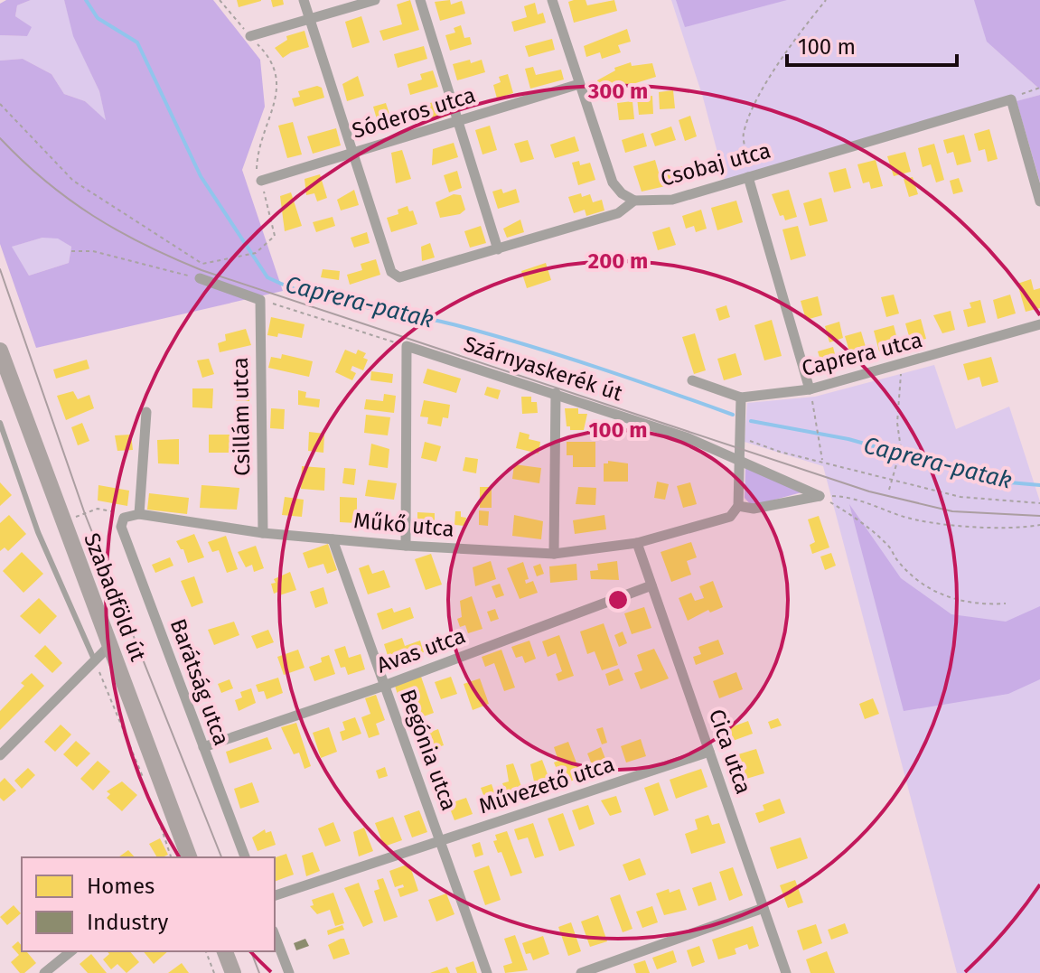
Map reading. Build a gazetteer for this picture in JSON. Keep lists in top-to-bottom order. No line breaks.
{"streets":{"main road":["Szabadföld út"],"street":["Sóderos utca","Csobaj utca","Caprera utca","Szárnyaskerék út","Csillám utca","Műkő utca","Avas utca","Barátság utca","Begónia utca","Cica utca","Művezető utca"]},"crossings":[["Sóderos utca","Csobaj utca"],["Csillám utca","Műkő utca"],["Műkő utca","Barátság utca"],["Műkő utca","Begónia utca"],["Műkő utca","Cica utca"],["Avas utca","Barátság utca"],["Avas utca","Begónia utca"],["Avas utca","Cica utca"],["Begónia utca","Művezető utca"],["Cica utca","Művezető utca"]],"water":["Caprera-patak"],"legend":["Homes","Industry"],"scale_bar":"100 m","rings":["300 m","200 m","100 m"]}
